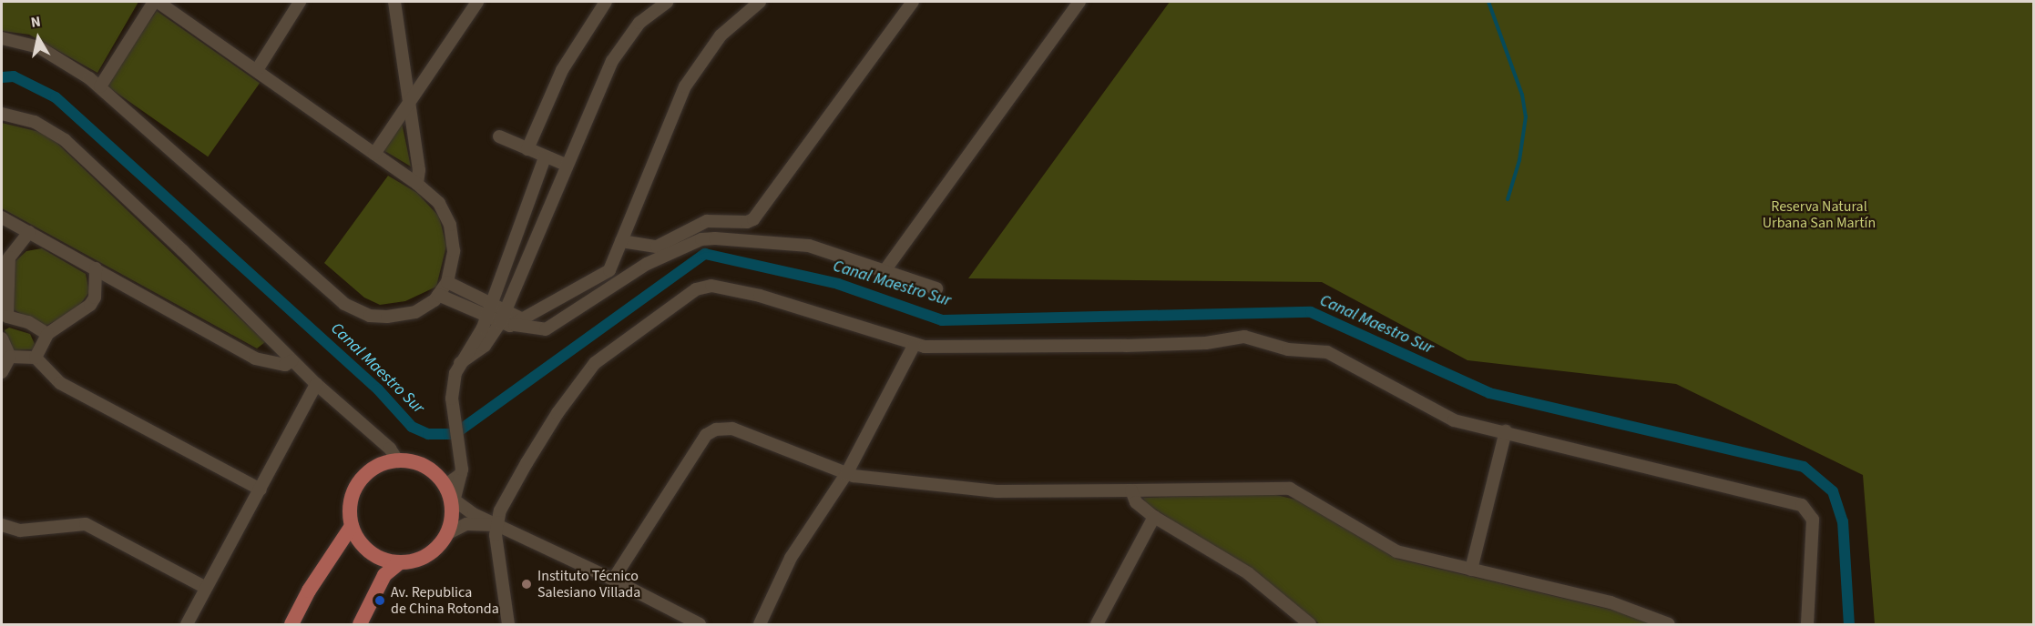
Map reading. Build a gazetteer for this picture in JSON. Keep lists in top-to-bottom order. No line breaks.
{"water":["Canal Maestro Sur"],"parks":["Reserva Natural Urbana San Martín"],"places":["Instituto Técnico Salesiano Villada","Av. Republica de China Rotonda"],"north":"top"}
